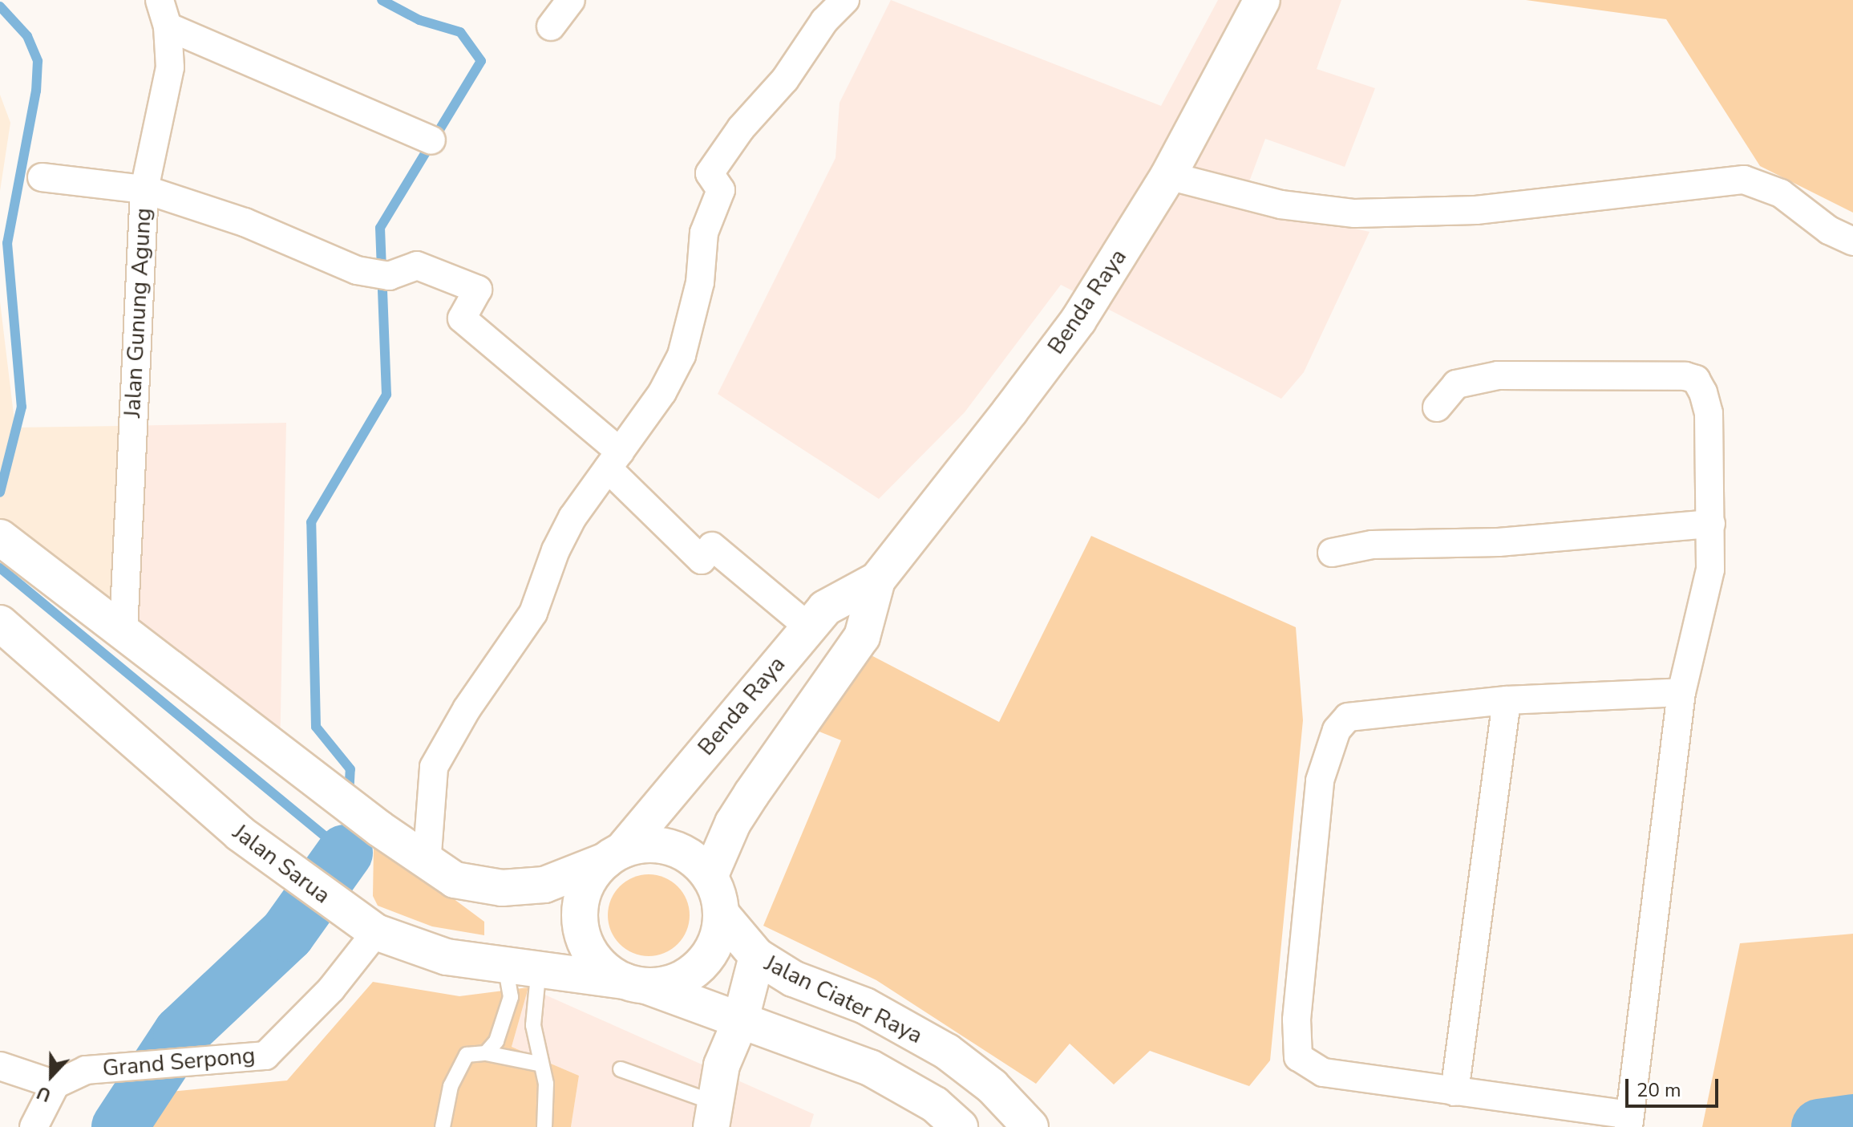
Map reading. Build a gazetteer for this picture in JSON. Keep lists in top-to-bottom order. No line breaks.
{"streets":{"main road":["Benda Raya","Jalan Sarua","Jalan Ciater Raya"],"street":["Jalan Gunung Agung","Grand Serpong"]},"crossings":[["Benda Raya","Jalan Sarua"],["Benda Raya","Jalan Ciater Raya"],["Jalan Sarua","Jalan Ciater Raya"],["Jalan Sarua","Grand Serpong"]],"scale_bar":"20 m","north":"bottom"}
